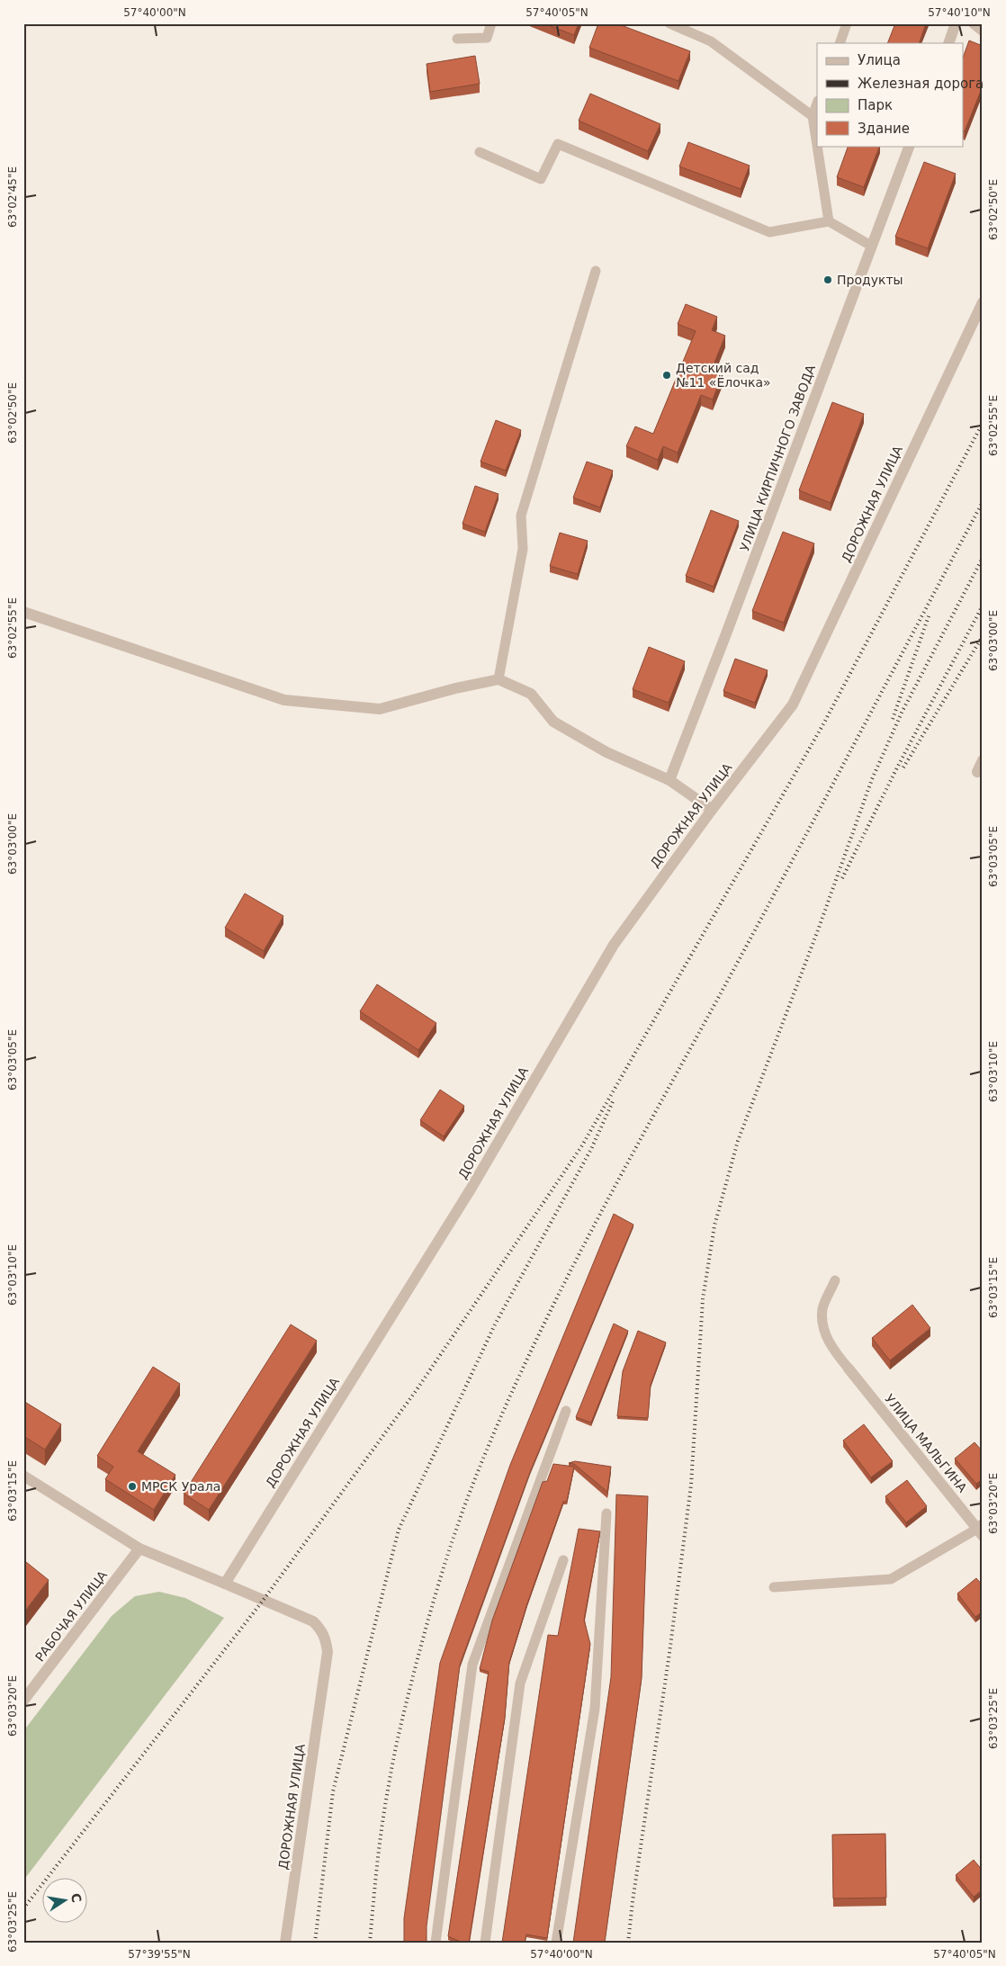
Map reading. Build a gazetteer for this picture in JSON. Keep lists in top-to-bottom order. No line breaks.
{"streets":{"street":["УЛИЦА КИРПИЧНОГО ЗАВОДА","ДОРОЖНАЯ УЛИЦА","УЛИЦА МАЛЬГИНА","РАБОЧАЯ УЛИЦА"]},"places":["Продукты","Детский сад №11 «Ёлочка»","МРСК Урала"],"legend":["Улица","Железная дорога","Парк","Здание"],"north":"right","coordinates":["57°40'00\"N","57°40'05\"N","57°40'10\"N","63°02'45\"E","63°02'50\"E","63°02'55\"E","63°03'00\"E","63°03'05\"E","63°03'10\"E","63°03'15\"E","63°03'20\"E","63°03'25\"E","57°39'55\"N"]}
